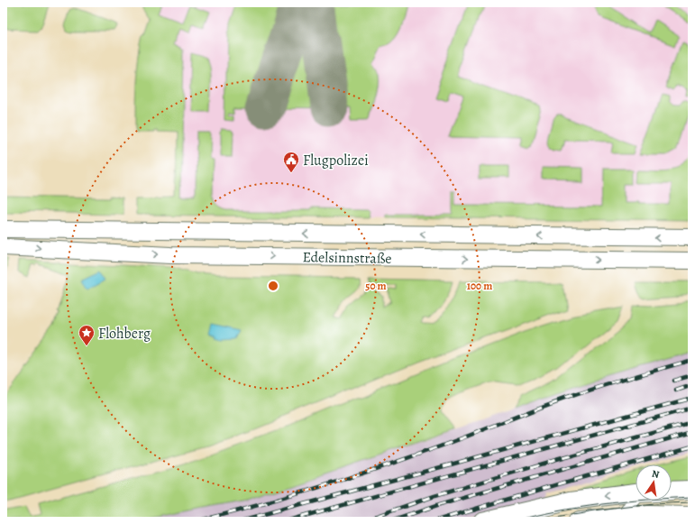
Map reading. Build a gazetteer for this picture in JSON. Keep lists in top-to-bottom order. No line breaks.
{"streets":{"main road":["Edelsinnstraße"]},"places":{"public building":["Flugpolizei"],"place":["Flohberg"]},"north":"top","rings":["50 m","100 m"]}
